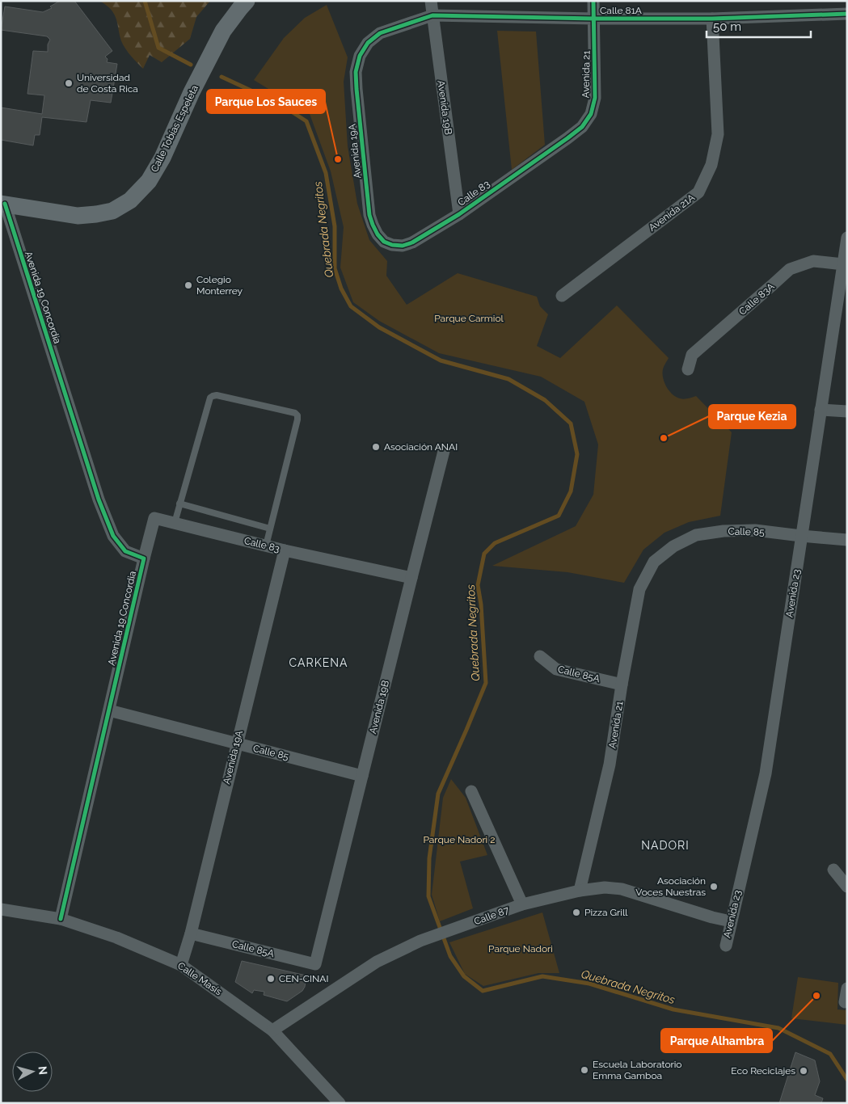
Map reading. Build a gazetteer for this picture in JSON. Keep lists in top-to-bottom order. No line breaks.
{"streets":{"street":["Calle 81A","Avenida 21","Avenida 19B","Calle Tobías Espeleta","Avenida 19A","Calle 83","Avenida 21A","Avenida 19 Concordia","Calle 83A","Calle 85","Avenida 23","Calle 85A","Calle 87","Calle Masís"]},"crossings":[["Calle 81A","Avenida 21"],["Calle 81A","Avenida 19B"],["Calle 81A","Avenida 19A"],["Calle 81A","Avenida 21A"],["Avenida 21","Calle 83"],["Avenida 21","Calle 85"],["Avenida 21","Calle 85A"],["Avenida 21","Calle 87"],["Avenida 19B","Calle 83"],["Avenida 19B","Calle 85"],["Avenida 19B","Calle 85A"],["Calle Tobías Espeleta","Avenida 19 Concordia"],["Avenida 19A","Calle 83"],["Avenida 19A","Calle 85"],["Avenida 19A","Calle 85A"],["Avenida 19A","Calle Masís"],["Calle 83","Avenida 19 Concordia"],["Avenida 19 Concordia","Calle 85"],["Avenida 19 Concordia","Calle Masís"],["Calle 83A","Avenida 23"],["Calle 85","Avenida 23"],["Avenida 23","Calle 87"],["Calle 87","Calle Masís"]],"districts":["CARKENA","NADORI"],"water":["Quebrada Negritos"],"parks":["Parque Carmiol","Parque Nadori 2","Parque Nadori"],"places":["Universidad de Costa Rica","Parque Los Sauces","Colegio Monterrey","Parque Kezia","Asociación ANAI","Asociación Voces Nuestras","Pizza Grill","CEN-CINAI","Parque Alhambra","Escuela Laboratorio Emma Gamboa","Eco Reciclajes"],"scale_bar":"50 m","north":"right"}
